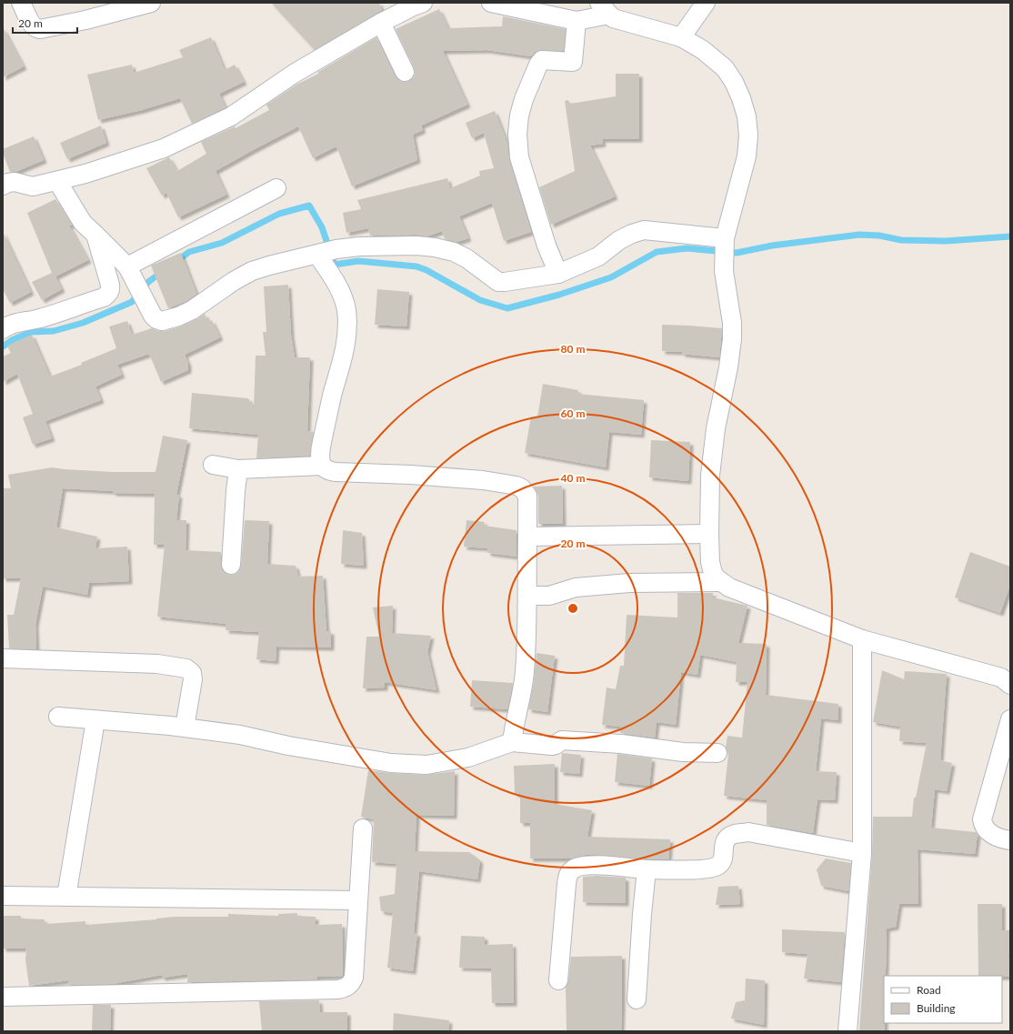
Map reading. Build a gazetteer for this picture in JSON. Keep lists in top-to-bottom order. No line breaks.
{"legend":["Road","Building"],"scale_bar":"20 m","rings":["80 m","60 m","40 m","20 m"]}
